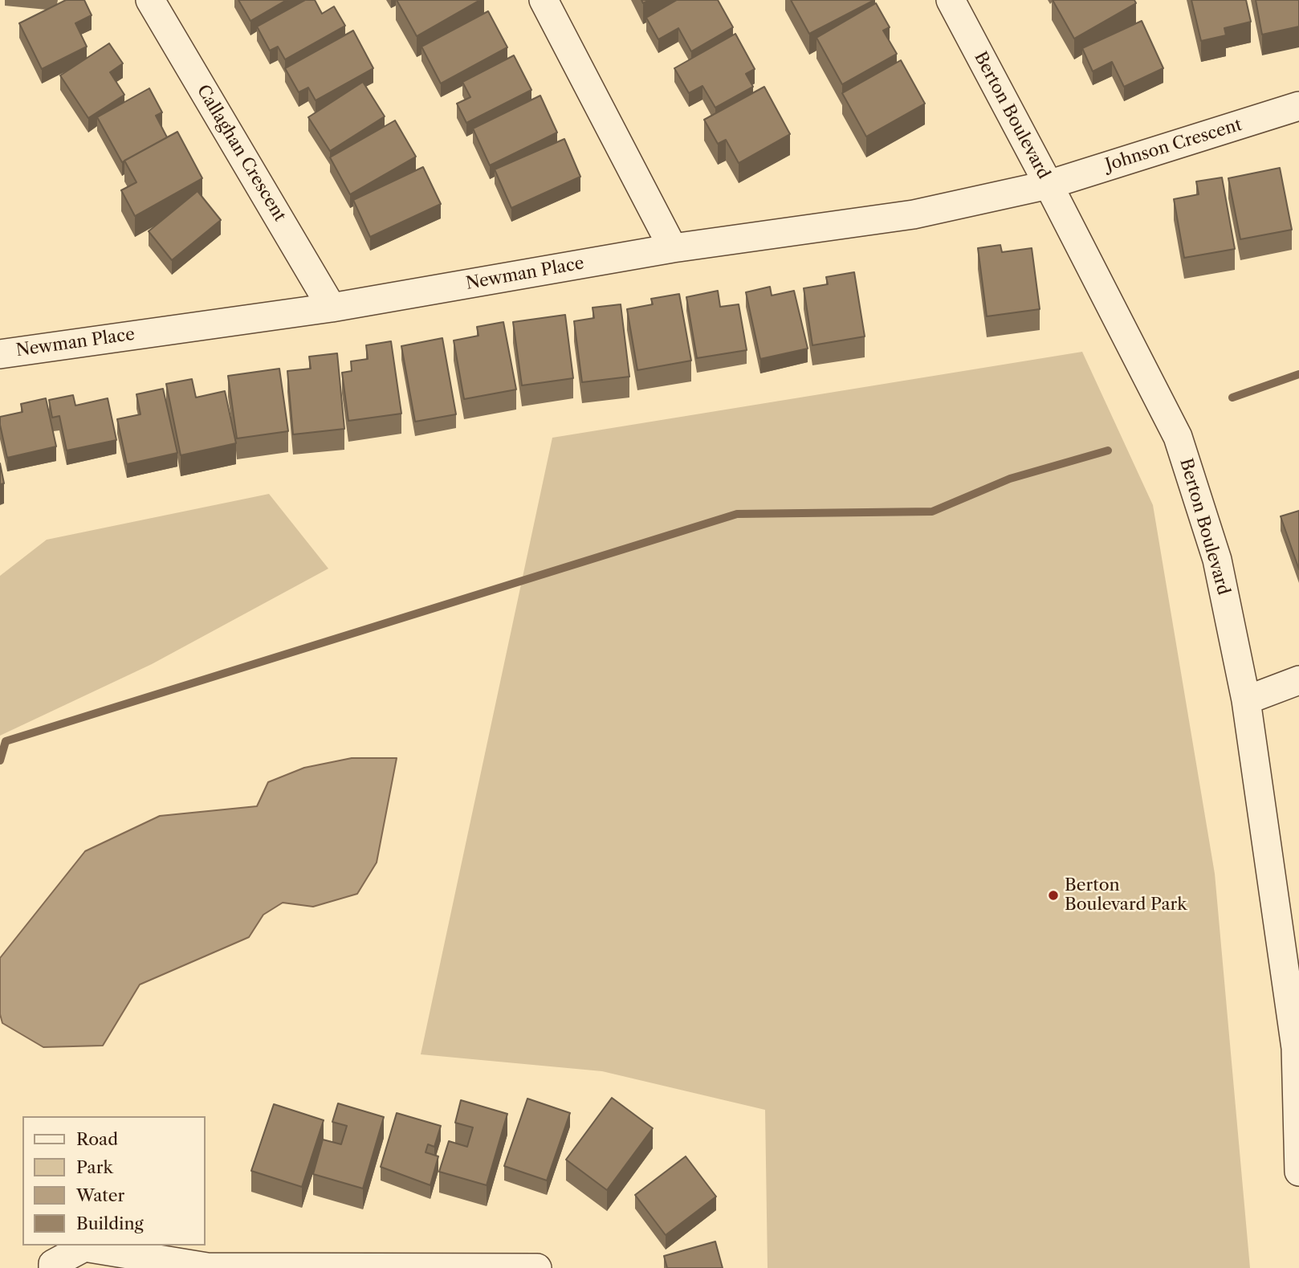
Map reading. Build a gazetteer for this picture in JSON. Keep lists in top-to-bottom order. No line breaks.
{"streets":{"street":["Berton Boulevard","Johnson Crescent","Callaghan Crescent","Newman Place"]},"crossings":[["Berton Boulevard","Johnson Crescent"],["Berton Boulevard","Newman Place"],["Johnson Crescent","Newman Place"],["Callaghan Crescent","Newman Place"]],"places":["Berton Boulevard Park"],"legend":["Road","Park","Water","Building"]}
